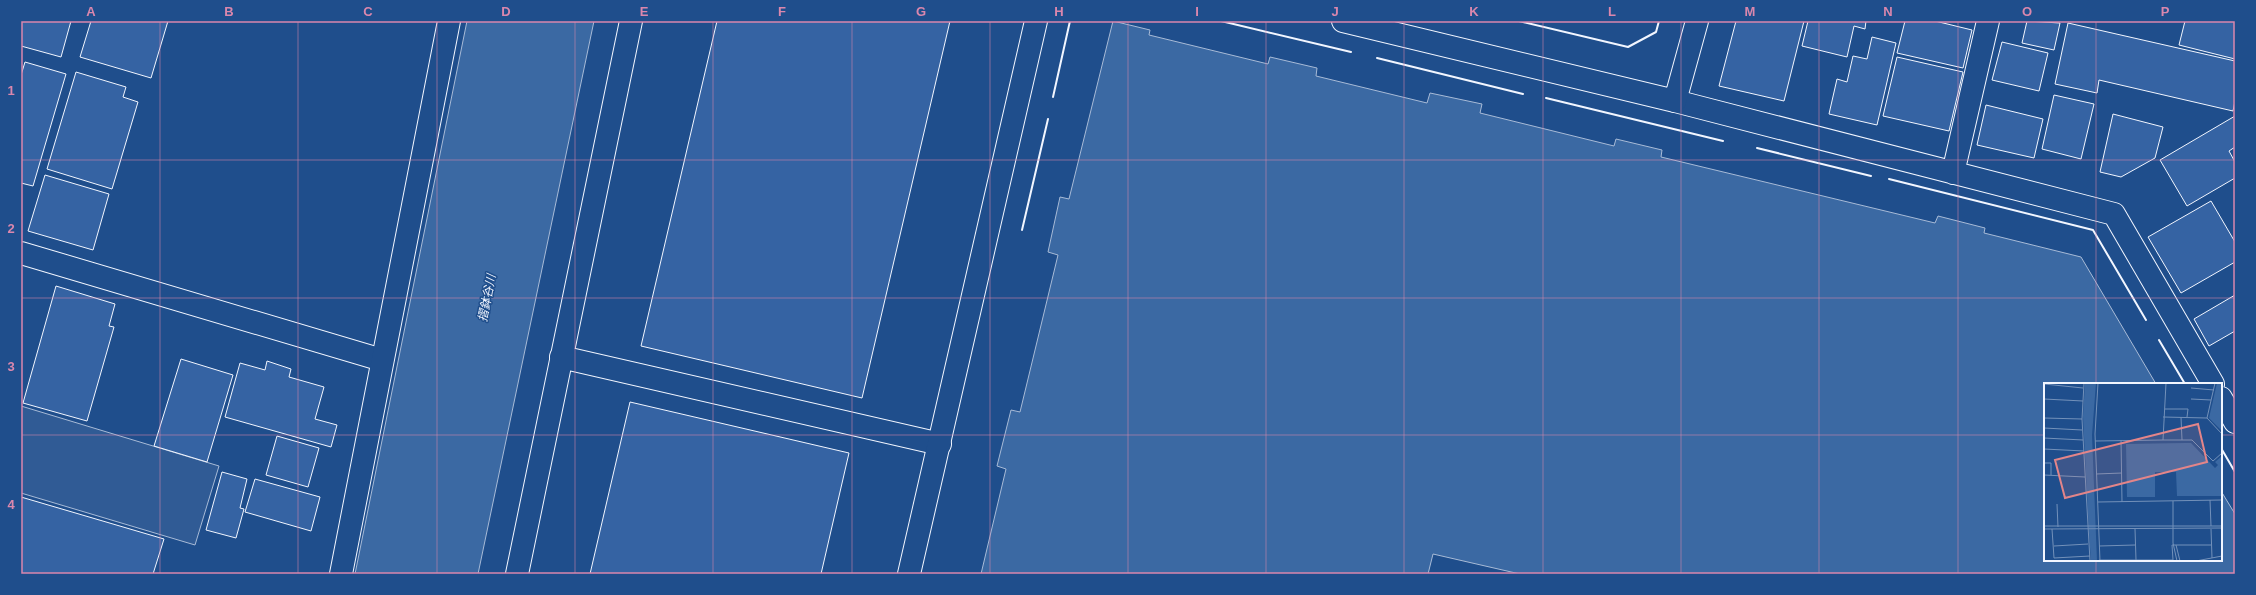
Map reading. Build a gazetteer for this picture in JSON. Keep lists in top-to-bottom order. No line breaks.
{"water":["摺鉢谷川"],"grid":{"columns":["A","B","C","D","E","F","G","H","I","J","K","L","M","N","O","P"],"rows":["1","2","3","4"]}}
